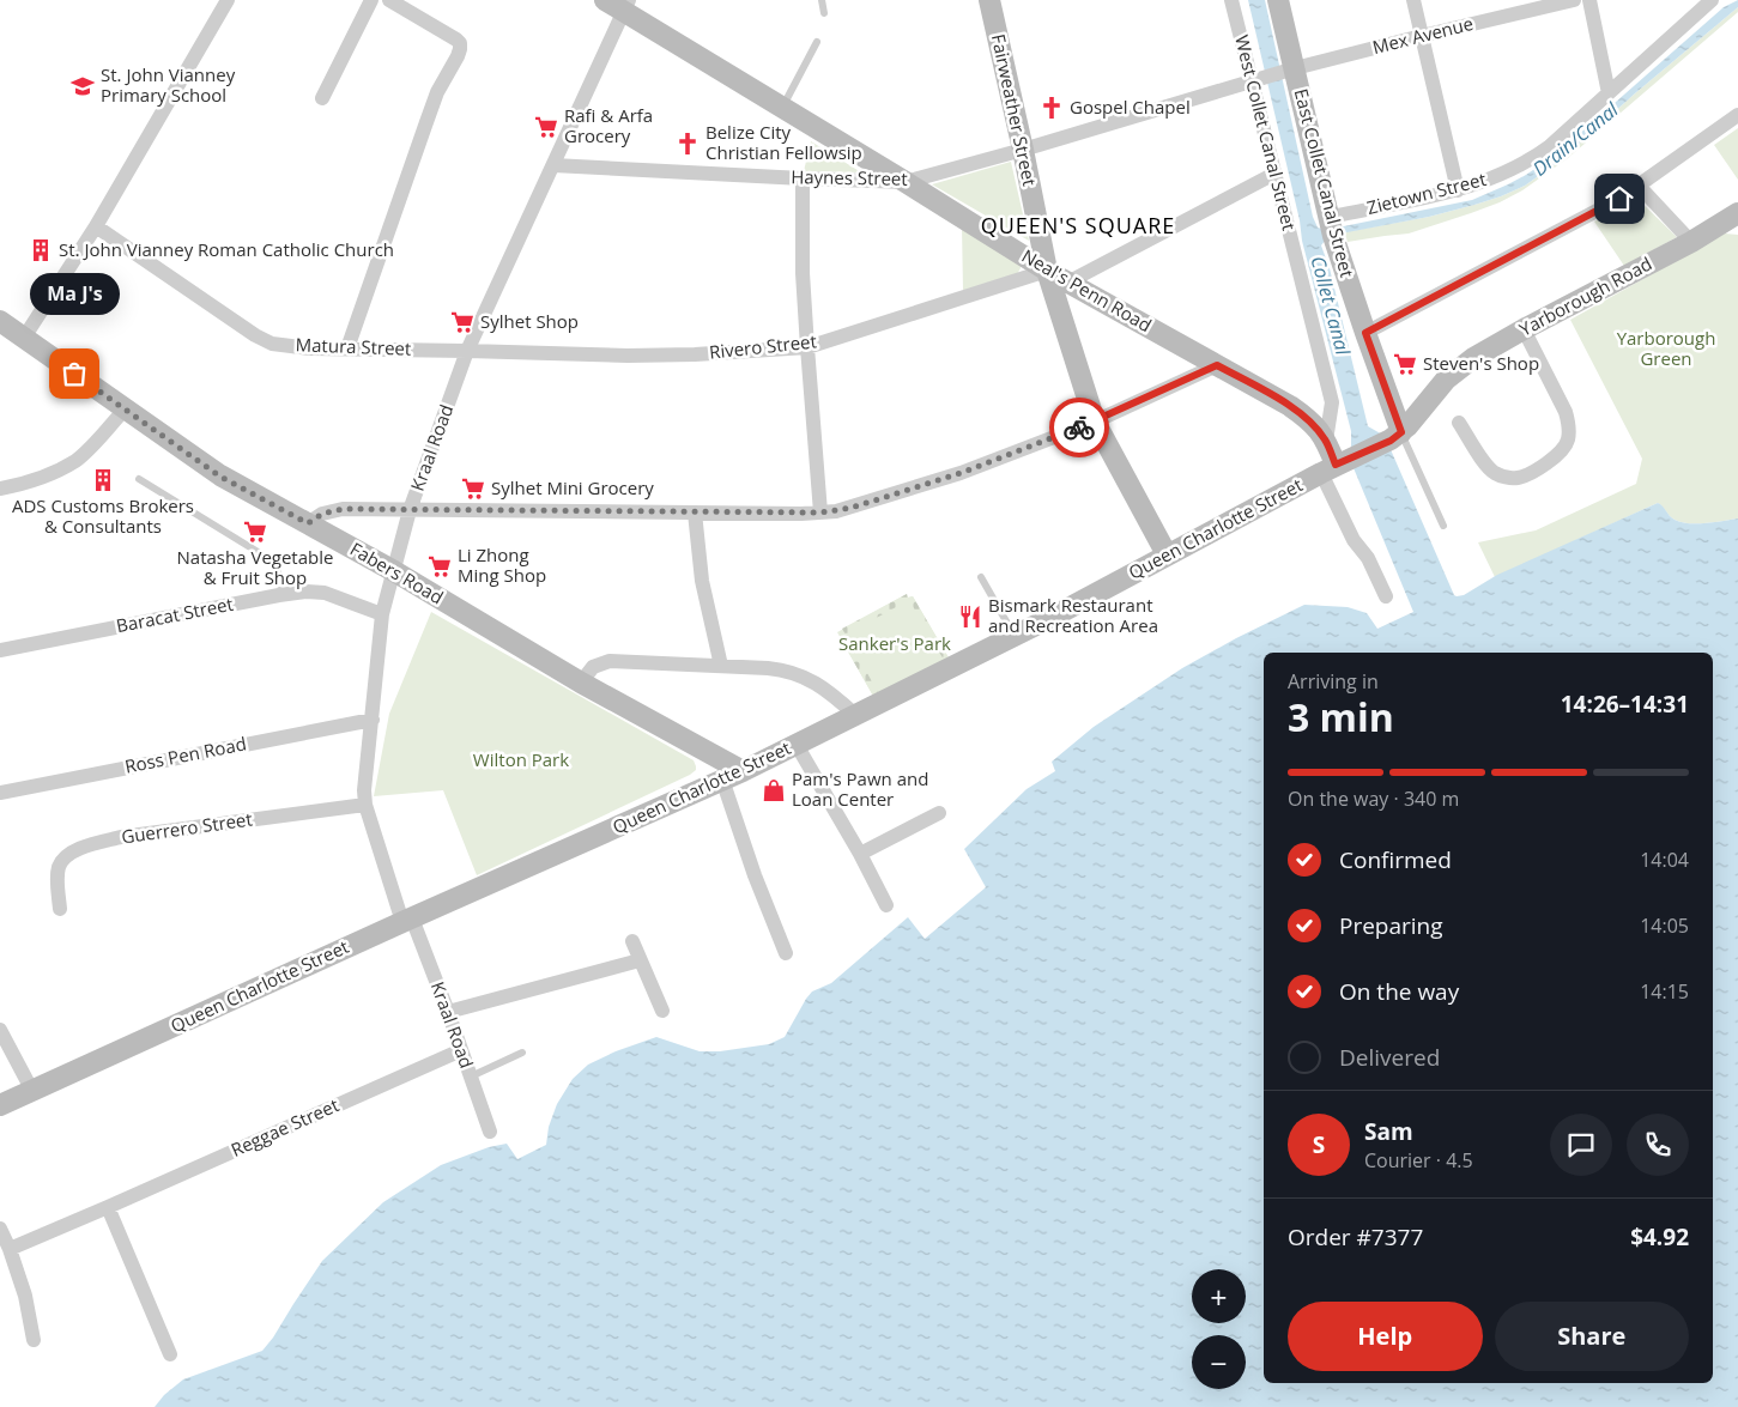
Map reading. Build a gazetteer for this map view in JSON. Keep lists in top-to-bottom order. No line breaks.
{"streets":{"main road":["Fairweather Street","East Collet Canal Street","Neal's Penn Road","Yarborough Road","Queen Charlotte Street","Fabers Road"],"street":["Mex Avenue","West Collet Canal Street","Haynes Street","Zietown Street","Matura Street","Rivero Street","Kraal Road","Baracat Street","Ross Pen Road","Guerrero Street","Reggae Street"]},"crossings":[["Mex Avenue","West Collet Canal Street"],["Mex Avenue","Haynes Street"],["Mex Avenue","East Collet Canal Street"],["Fairweather Street","Haynes Street"],["Fairweather Street","Neal's Penn Road"],["Fairweather Street","Rivero Street"],["Fairweather Street","Queen Charlotte Street"],["West Collet Canal Street","Haynes Street"],["West Collet Canal Street","East Collet Canal Street"],["West Collet Canal Street","Neal's Penn Road"],["Haynes Street","East Collet Canal Street"],["Haynes Street","Neal's Penn Road"],["Haynes Street","Kraal Road"],["East Collet Canal Street","Zietown Street"],["East Collet Canal Street","Yarborough Road"],["East Collet Canal Street","Queen Charlotte Street"],["Neal's Penn Road","Rivero Street"],["Neal's Penn Road","Kraal Road"],["Neal's Penn Road","Queen Charlotte Street"],["Yarborough Road","Queen Charlotte Street"],["Matura Street","Rivero Street"],["Matura Street","Kraal Road"],["Rivero Street","Kraal Road"],["Kraal Road","Queen Charlotte Street"],["Kraal Road","Fabers Road"],["Kraal Road","Baracat Street"],["Kraal Road","Ross Pen Road"],["Kraal Road","Guerrero Street"],["Kraal Road","Reggae Street"],["Queen Charlotte Street","Fabers Road"]],"districts":["QUEEN'S SQUARE"],"water":["Drain/Canal","Collet Canal"],"parks":["Yarborough Green","Sanker's Park","Wilton Park"],"places":{"school or university":["St. John Vianney Primary School"],"church":["Gospel Chapel","Belize City Christian Fellowsip"],"supermarket":["Rafi & Arfa Grocery","Sylhet Shop","Steven's Shop","Sylhet Mini Grocery","Natasha Vegetable & Fruit Shop","Li Zhong Ming Shop"],"building":["St. John Vianney Roman Catholic Church","ADS Customs Brokers & Consultants"],"other":["Ma J's"],"restaurant":["Bismark Restaurant and Recreation Area"],"shop":["Pam's Pawn and Loan Center"]},"page":{"bubble":"Ma J's","heading":["3 min","Arriving in","14:26–14:31"],"panel":["Sam","Courier · 4.5","Order #7377","$4.92"],"bar":"On the way · 340 m","list":[["Confirmed","14:04"],["Preparing","14:05"],["On the way","14:15"],"Delivered"],"round":"S","map_buttons":["+","−"],"buttons":["Help","Share"]}}
